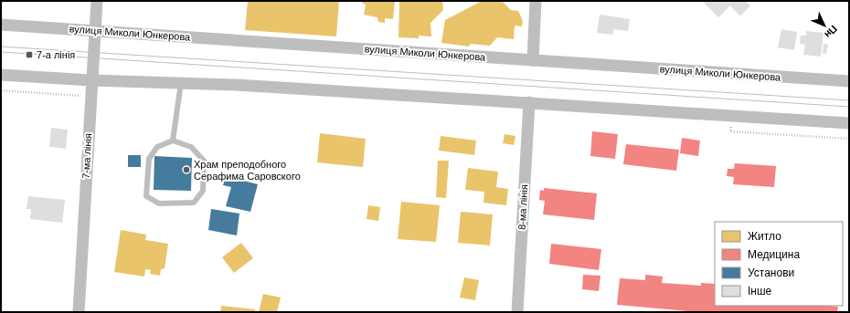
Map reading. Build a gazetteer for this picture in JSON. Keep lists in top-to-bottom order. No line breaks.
{"streets":{"street":["вулиця Миколи Юнкерова","7-ма лінія","8-ма лінія"]},"crossings":[["вулиця Миколи Юнкерова","7-ма лінія"]],"places":{"transit":["7-а лінія"],"other":["Храм преподобного Серафима Саровского"]},"legend":["Житло","Медицина","Установи","Інше"],"north":"bottom right"}
